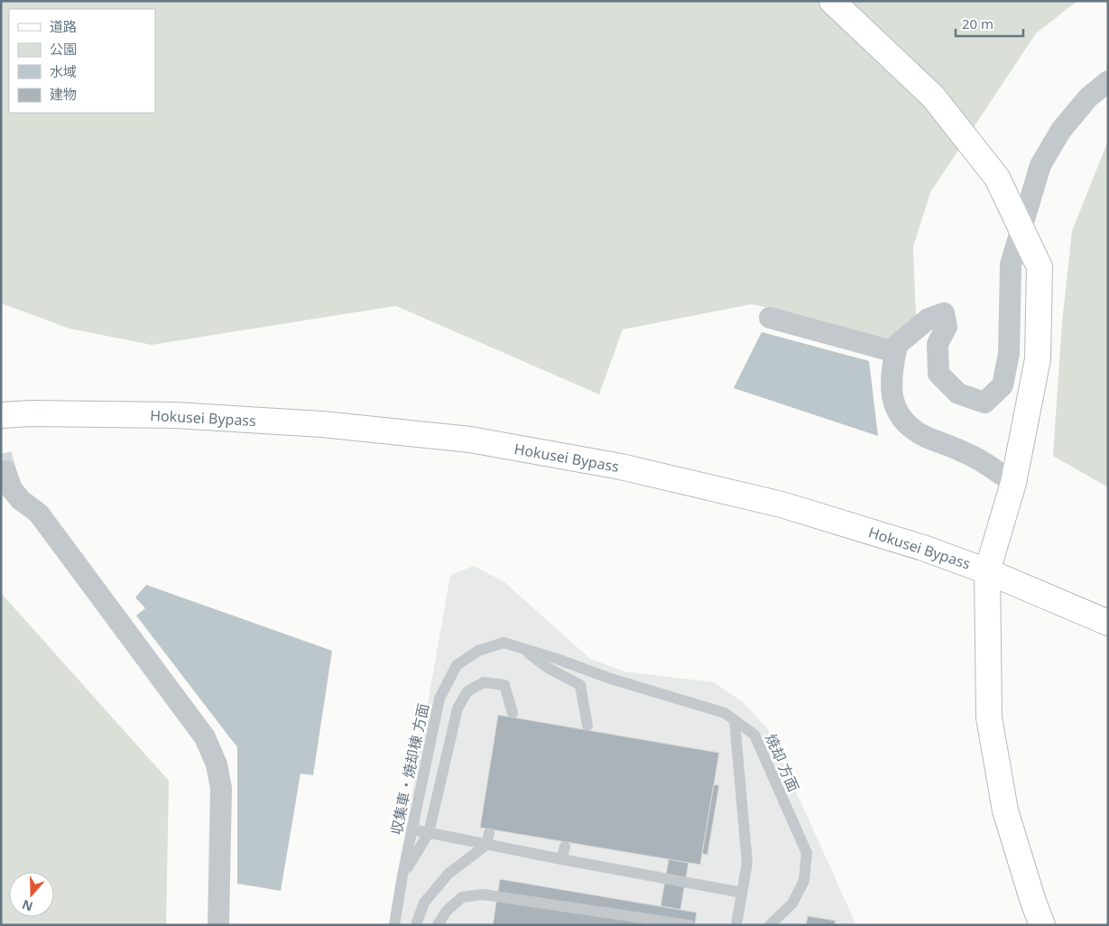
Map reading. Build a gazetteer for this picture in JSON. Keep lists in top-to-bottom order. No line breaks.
{"streets":{"main road":["Hokusei Bypass"],"lane":["焼却 方面","収集車・焼却棟 方面"]},"crossings":[["焼却 方面","収集車・焼却棟 方面"]],"legend":["道路","公園","水域","建物"],"scale_bar":"20 m","north":"bottom"}
